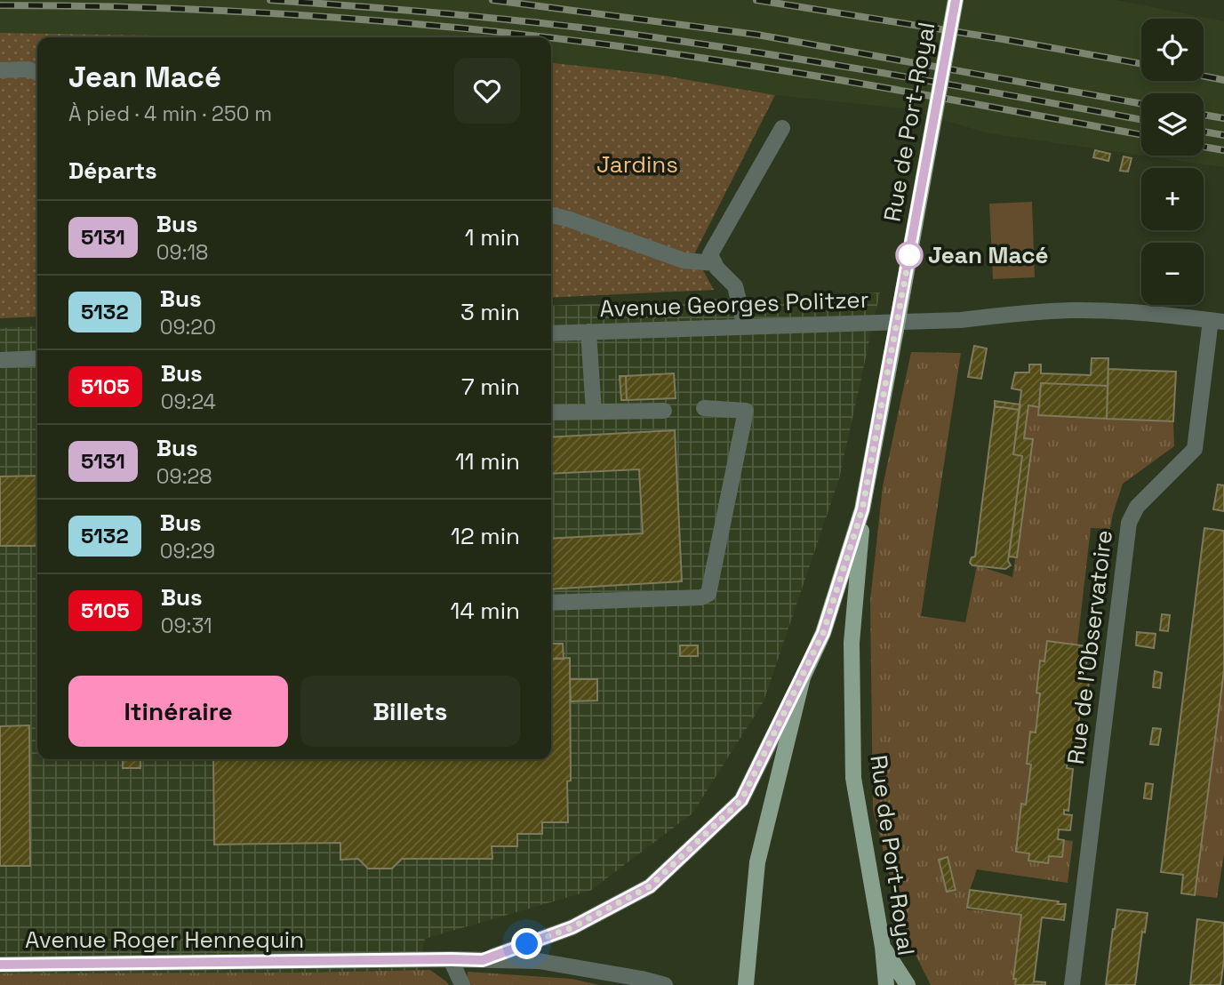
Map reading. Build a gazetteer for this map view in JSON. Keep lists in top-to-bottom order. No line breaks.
{"streets":{"main road":["Rue de Port-Royal"],"street":["Avenue Georges Politzer","Rue de l'Observatoire","Avenue Roger Hennequin"]},"crossings":[["Avenue Georges Politzer","Rue de l'Observatoire"]],"parks":["Jardins"],"places":["Jean Macé"],"lines":["bus line 5131"],"page":{"map_buttons":["+","−"],"heading":[["Jean Macé","À pied · 4 min · 250 m"],"Départs"],"list":[{"mark":"5131","name":"Bus","note":"09:18","value":"1 min"},{"mark":"5132","name":"Bus","note":"09:20","value":"3 min"},{"mark":"5105","name":"Bus","note":"09:24","value":"7 min"},{"mark":"5131","name":"Bus","note":"09:28","value":"11 min"},{"mark":"5132","name":"Bus","note":"09:29","value":"12 min"},{"mark":"5105","name":"Bus","note":"09:31","value":"14 min"}],"buttons":["Itinéraire","Billets"]}}
